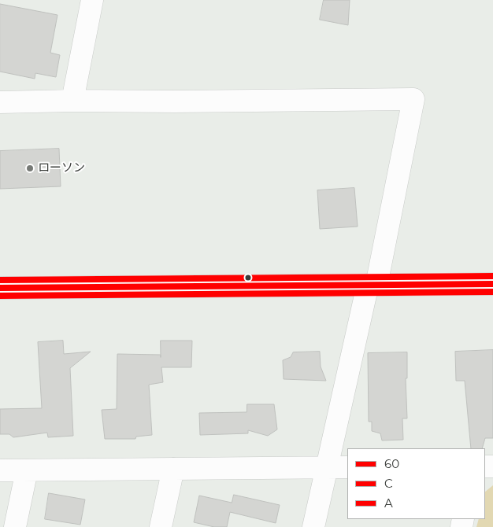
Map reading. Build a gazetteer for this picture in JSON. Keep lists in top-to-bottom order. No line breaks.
{"places":["ローソン"],"lines":["transit line A","transit line 60","transit line C"],"legend":["60","C","A"]}
